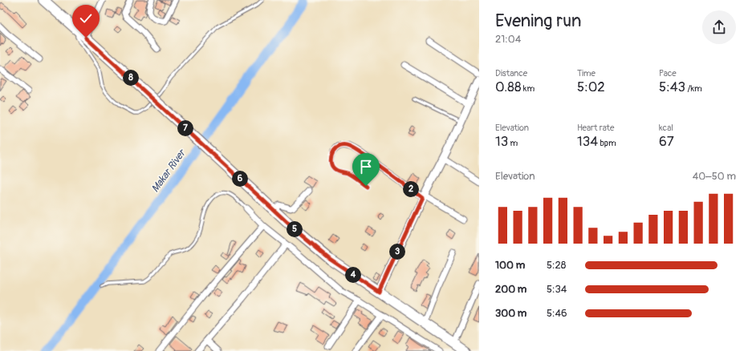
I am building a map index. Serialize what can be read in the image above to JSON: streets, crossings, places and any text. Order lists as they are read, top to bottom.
{
  "water": ["Makar River"],
  "page": {
    "heading": ["Evening run", "21:04"],
    "stats": [
      ["Distance", "0.88 km"],
      ["Time", "5:02"],
      ["Pace", "5:43 /km"],
      ["Elevation", "13 m"],
      ["Heart rate", "134 bpm"],
      ["kcal", "67"]
    ],
    "pins": [
      "8",
      "7",
      "6",
      "2",
      "5",
      "3",
      "4"
    ],
    "chart": ["Elevation", "40–50 m"],
    "list": [
      {
        "name": "100 m",
        "note": "5:28"
      },
      {
        "name": "200 m",
        "note": "5:34"
      },
      {
        "name": "300 m",
        "note": "5:46"
      }
    ]
  }
}
